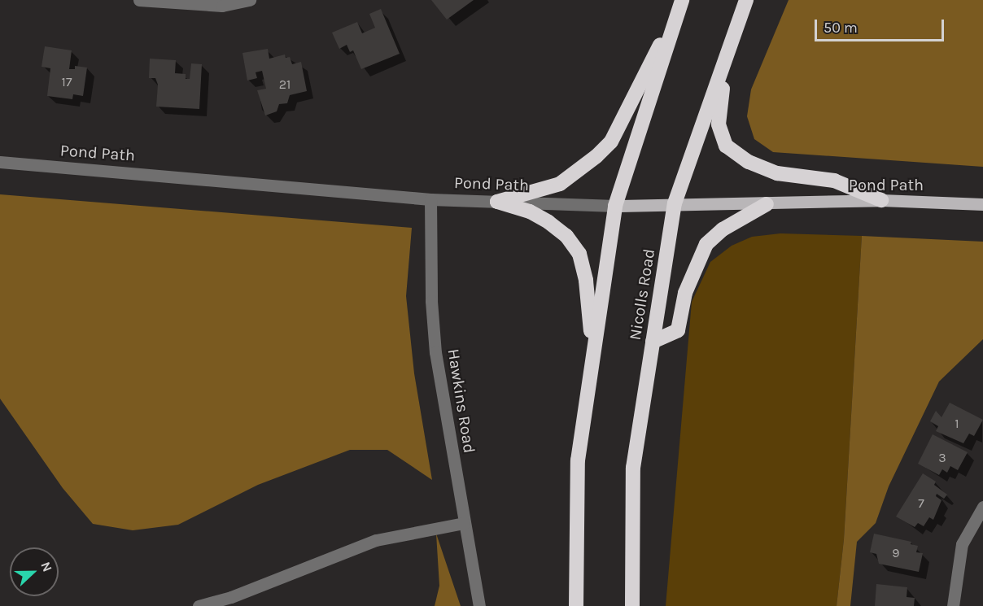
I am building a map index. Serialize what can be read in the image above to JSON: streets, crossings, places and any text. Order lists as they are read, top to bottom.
{
  "streets": {
    "highway": ["Nicolls Road"],
    "main road": ["Pond Path"],
    "street": ["Hawkins Road"]
  },
  "crossings": [
    ["Pond Path", "Nicolls Road"],
    ["Pond Path", "Hawkins Road"]
  ],
  "house_numbers": [
    "17",
    "21",
    "1",
    "3",
    "7",
    "9"
  ],
  "scale_bar": "50 m",
  "north": "right"
}
